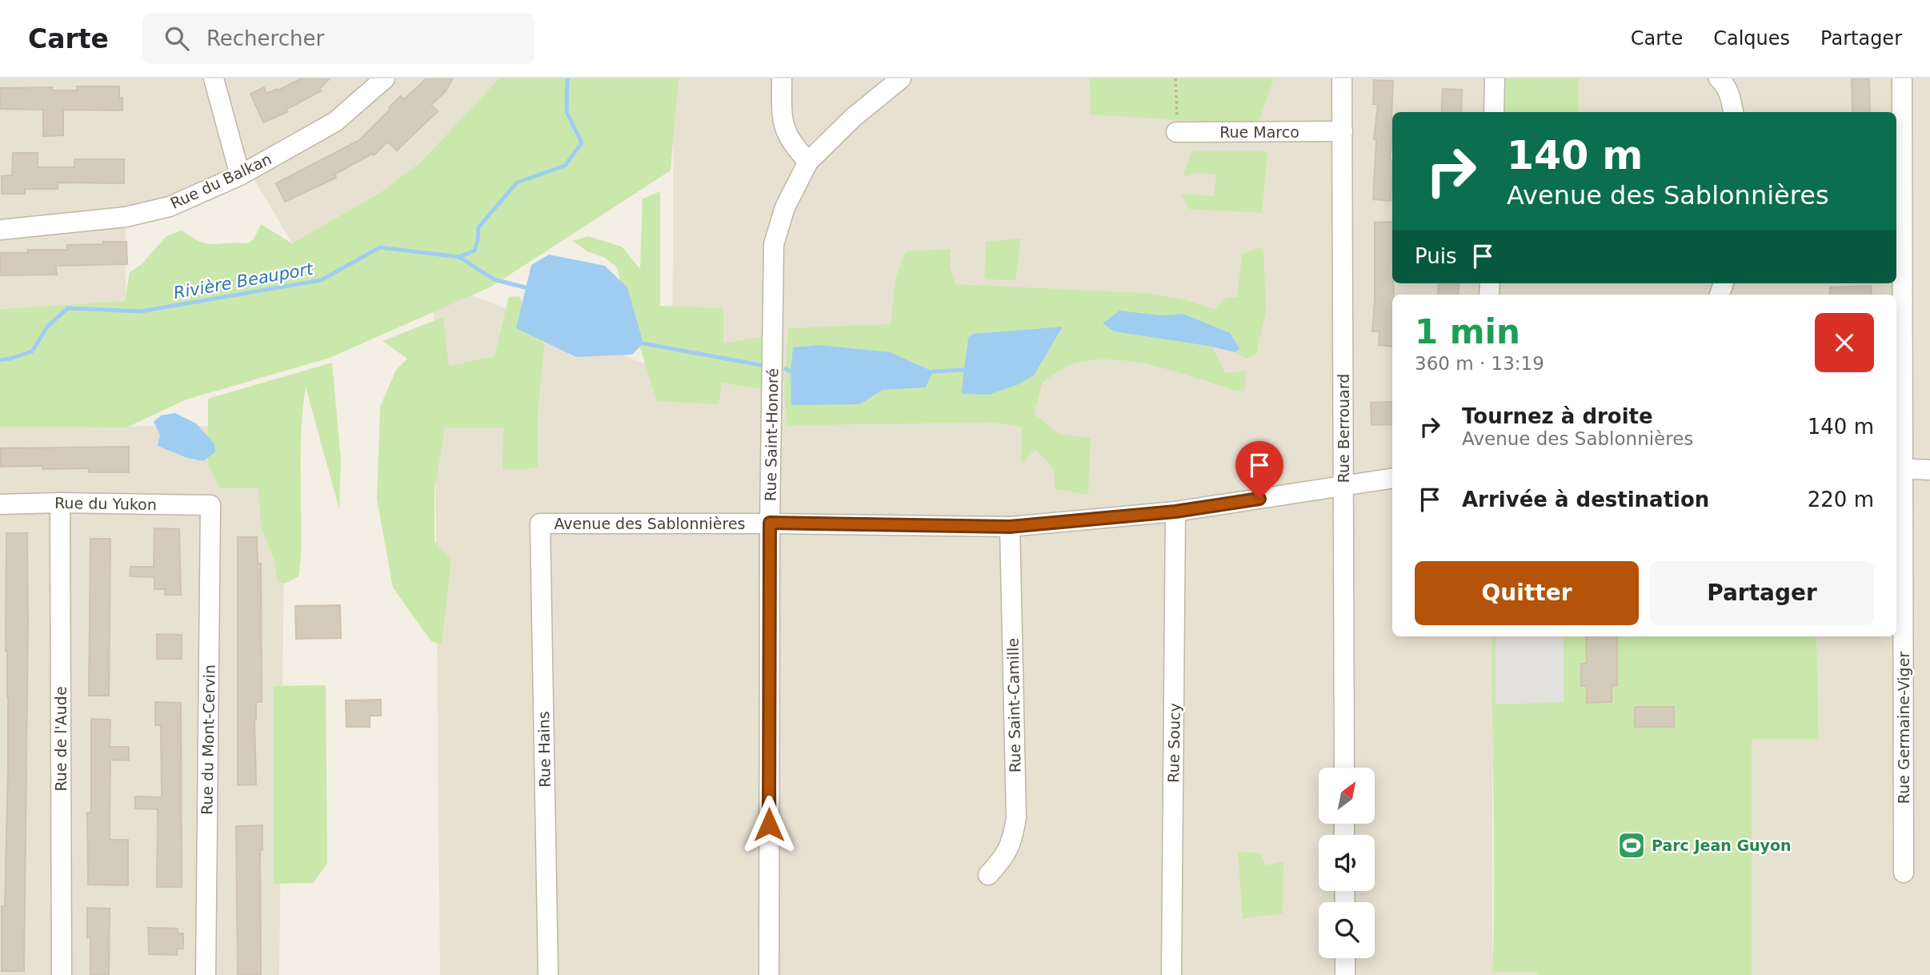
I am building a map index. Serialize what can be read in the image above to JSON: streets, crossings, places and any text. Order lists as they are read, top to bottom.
{
  "streets": {
    "street": [
      "Rue Marco",
      "Rue du Balkan",
      "Rue Berrouard",
      "Rue Saint-Honoré",
      "Rue du Yukon",
      "Avenue des Sablonnières",
      "Rue Saint-Camille",
      "Rue Germaine-Viger",
      "Rue de l'Aude",
      "Rue du Mont-Cervin",
      "Rue Soucy",
      "Rue Hains"
    ]
  },
  "crossings": [
    ["Rue Marco", "Rue Berrouard"],
    ["Rue Berrouard", "Avenue des Sablonnières"],
    ["Rue Saint-Honoré", "Avenue des Sablonnières"],
    ["Rue du Yukon", "Rue de l'Aude"],
    ["Rue du Yukon", "Rue du Mont-Cervin"],
    ["Avenue des Sablonnières", "Rue Saint-Camille"],
    ["Avenue des Sablonnières", "Rue Soucy"],
    ["Avenue des Sablonnières", "Rue Hains"]
  ],
  "water": ["Rivière Beauport"],
  "places": {
    "sports": ["Parc Jean Guyon"]
  },
  "north": "top right",
  "page": {
    "header": "Carte",
    "search": "Rechercher",
    "nav": ["Carte", "Calques", "Partager"],
    "turn": ["140 m", "Avenue des Sablonnières"],
    "then": "Puis",
    "heading": ["1 min", "360 m · 13:19"],
    "list": [
      {
        "name": "Tournez à droite",
        "note": "Avenue des Sablonnières",
        "value": "140 m"
      },
      {
        "name": "Arrivée à destination",
        "value": "220 m"
      }
    ],
    "buttons": ["Quitter", "Partager"]
  }
}
